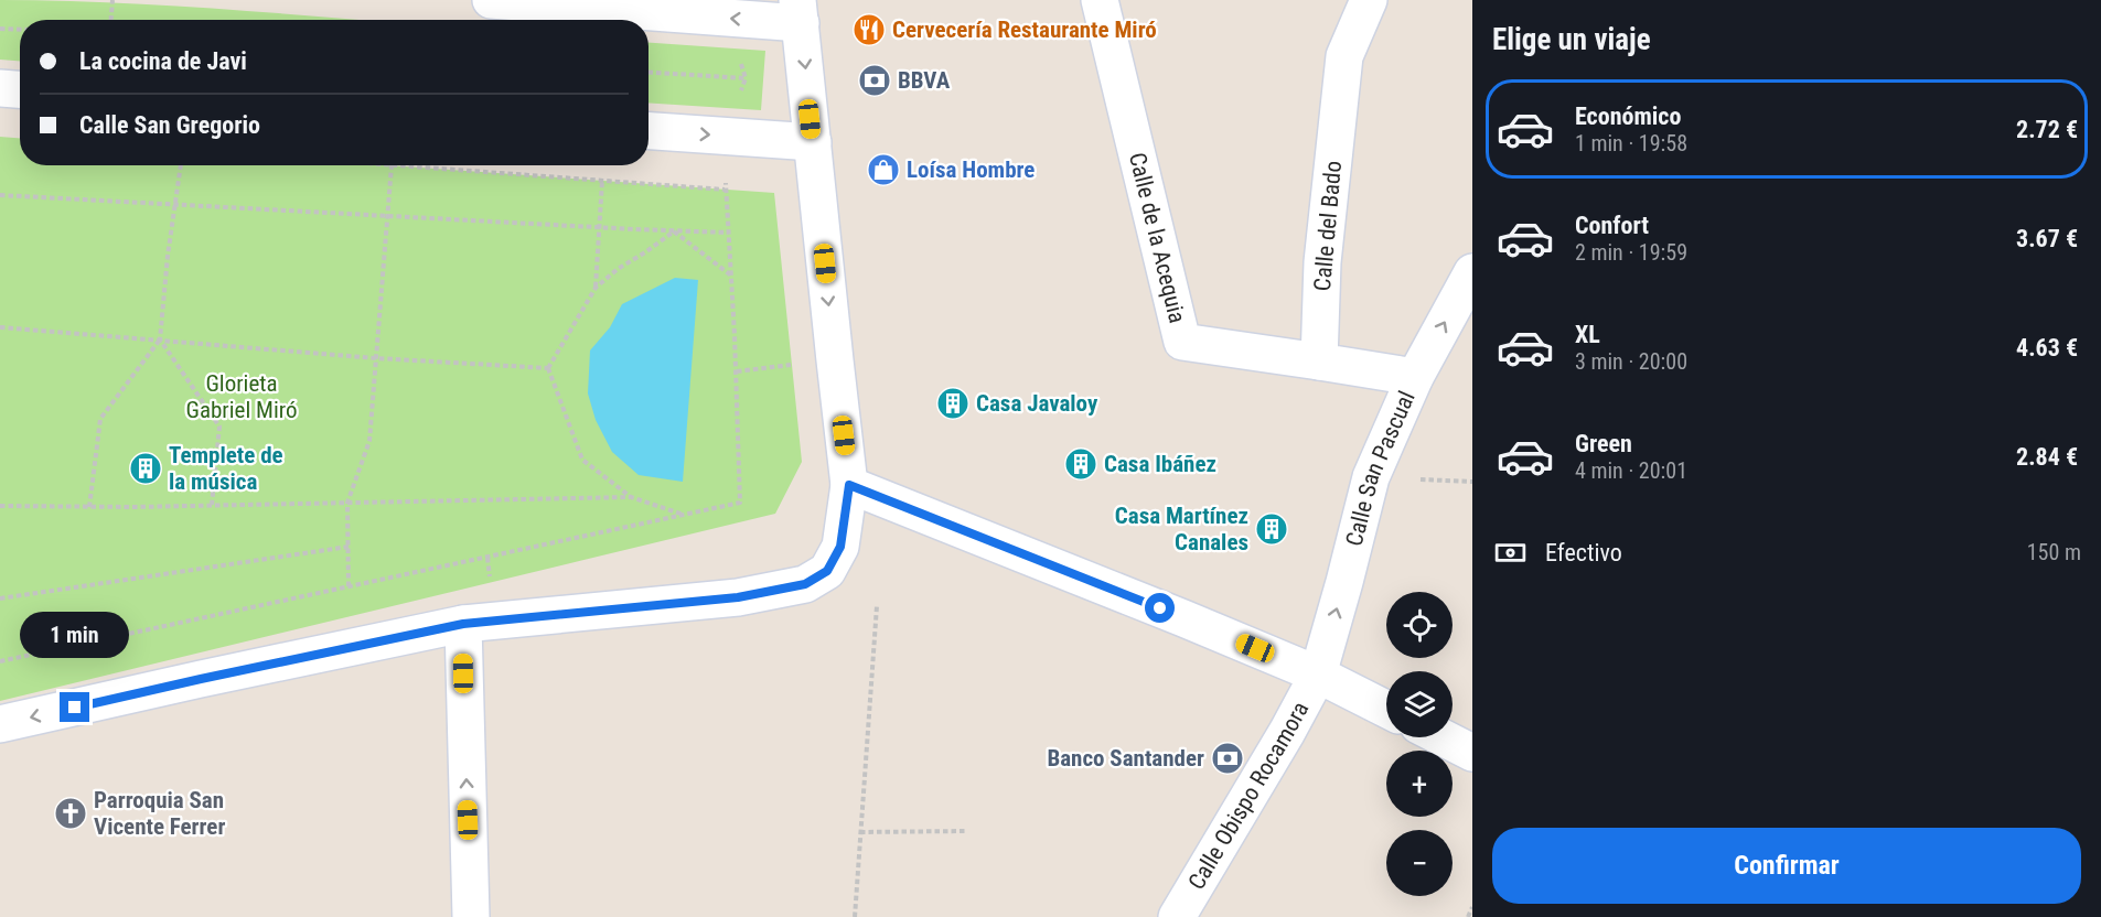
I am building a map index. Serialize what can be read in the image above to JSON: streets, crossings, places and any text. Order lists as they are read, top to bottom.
{
  "streets": {
    "street": [
      "Calle del Bado",
      "Calle de la Acequia",
      "Calle San Pascual",
      "Calle Obispo Rocamora"
    ]
  },
  "crossings": [
    ["Calle del Bado", "Calle de la Acequia"],
    ["Calle San Pascual", "Calle Obispo Rocamora"]
  ],
  "one_way": ["Calle San Pascual"],
  "parks": ["Glorieta Gabriel Miró"],
  "places": {
    "restaurant": ["Cervecería Restaurante Miró"],
    "bank": ["BBVA", "Banco Santander"],
    "shop": ["Loísa Hombre"],
    "building": [
      "Casa Javaloy",
      "Casa Ibáñez",
      "Templete de la música",
      "Casa Martínez Canales"
    ],
    "church": ["Parroquia San Vicente Ferrer"]
  },
  "page": {
    "heading": "Elige un viaje",
    "banner": ["La cocina de Javi", "Calle San Gregorio"],
    "list": [
      {
        "name": "Económico",
        "note": "1 min · 19:58",
        "value": "2.72 €"
      },
      {
        "name": "Confort",
        "note": "2 min · 19:59",
        "value": "3.67 €"
      },
      {
        "name": "XL",
        "note": "3 min · 20:00",
        "value": "4.63 €"
      },
      {
        "name": "Green",
        "note": "4 min · 20:01",
        "value": "2.84 €"
      }
    ],
    "pay": ["Efectivo", "150 m"],
    "map_buttons": ["+", "−"],
    "bubble": "1 min",
    "buttons": "Confirmar"
  }
}
